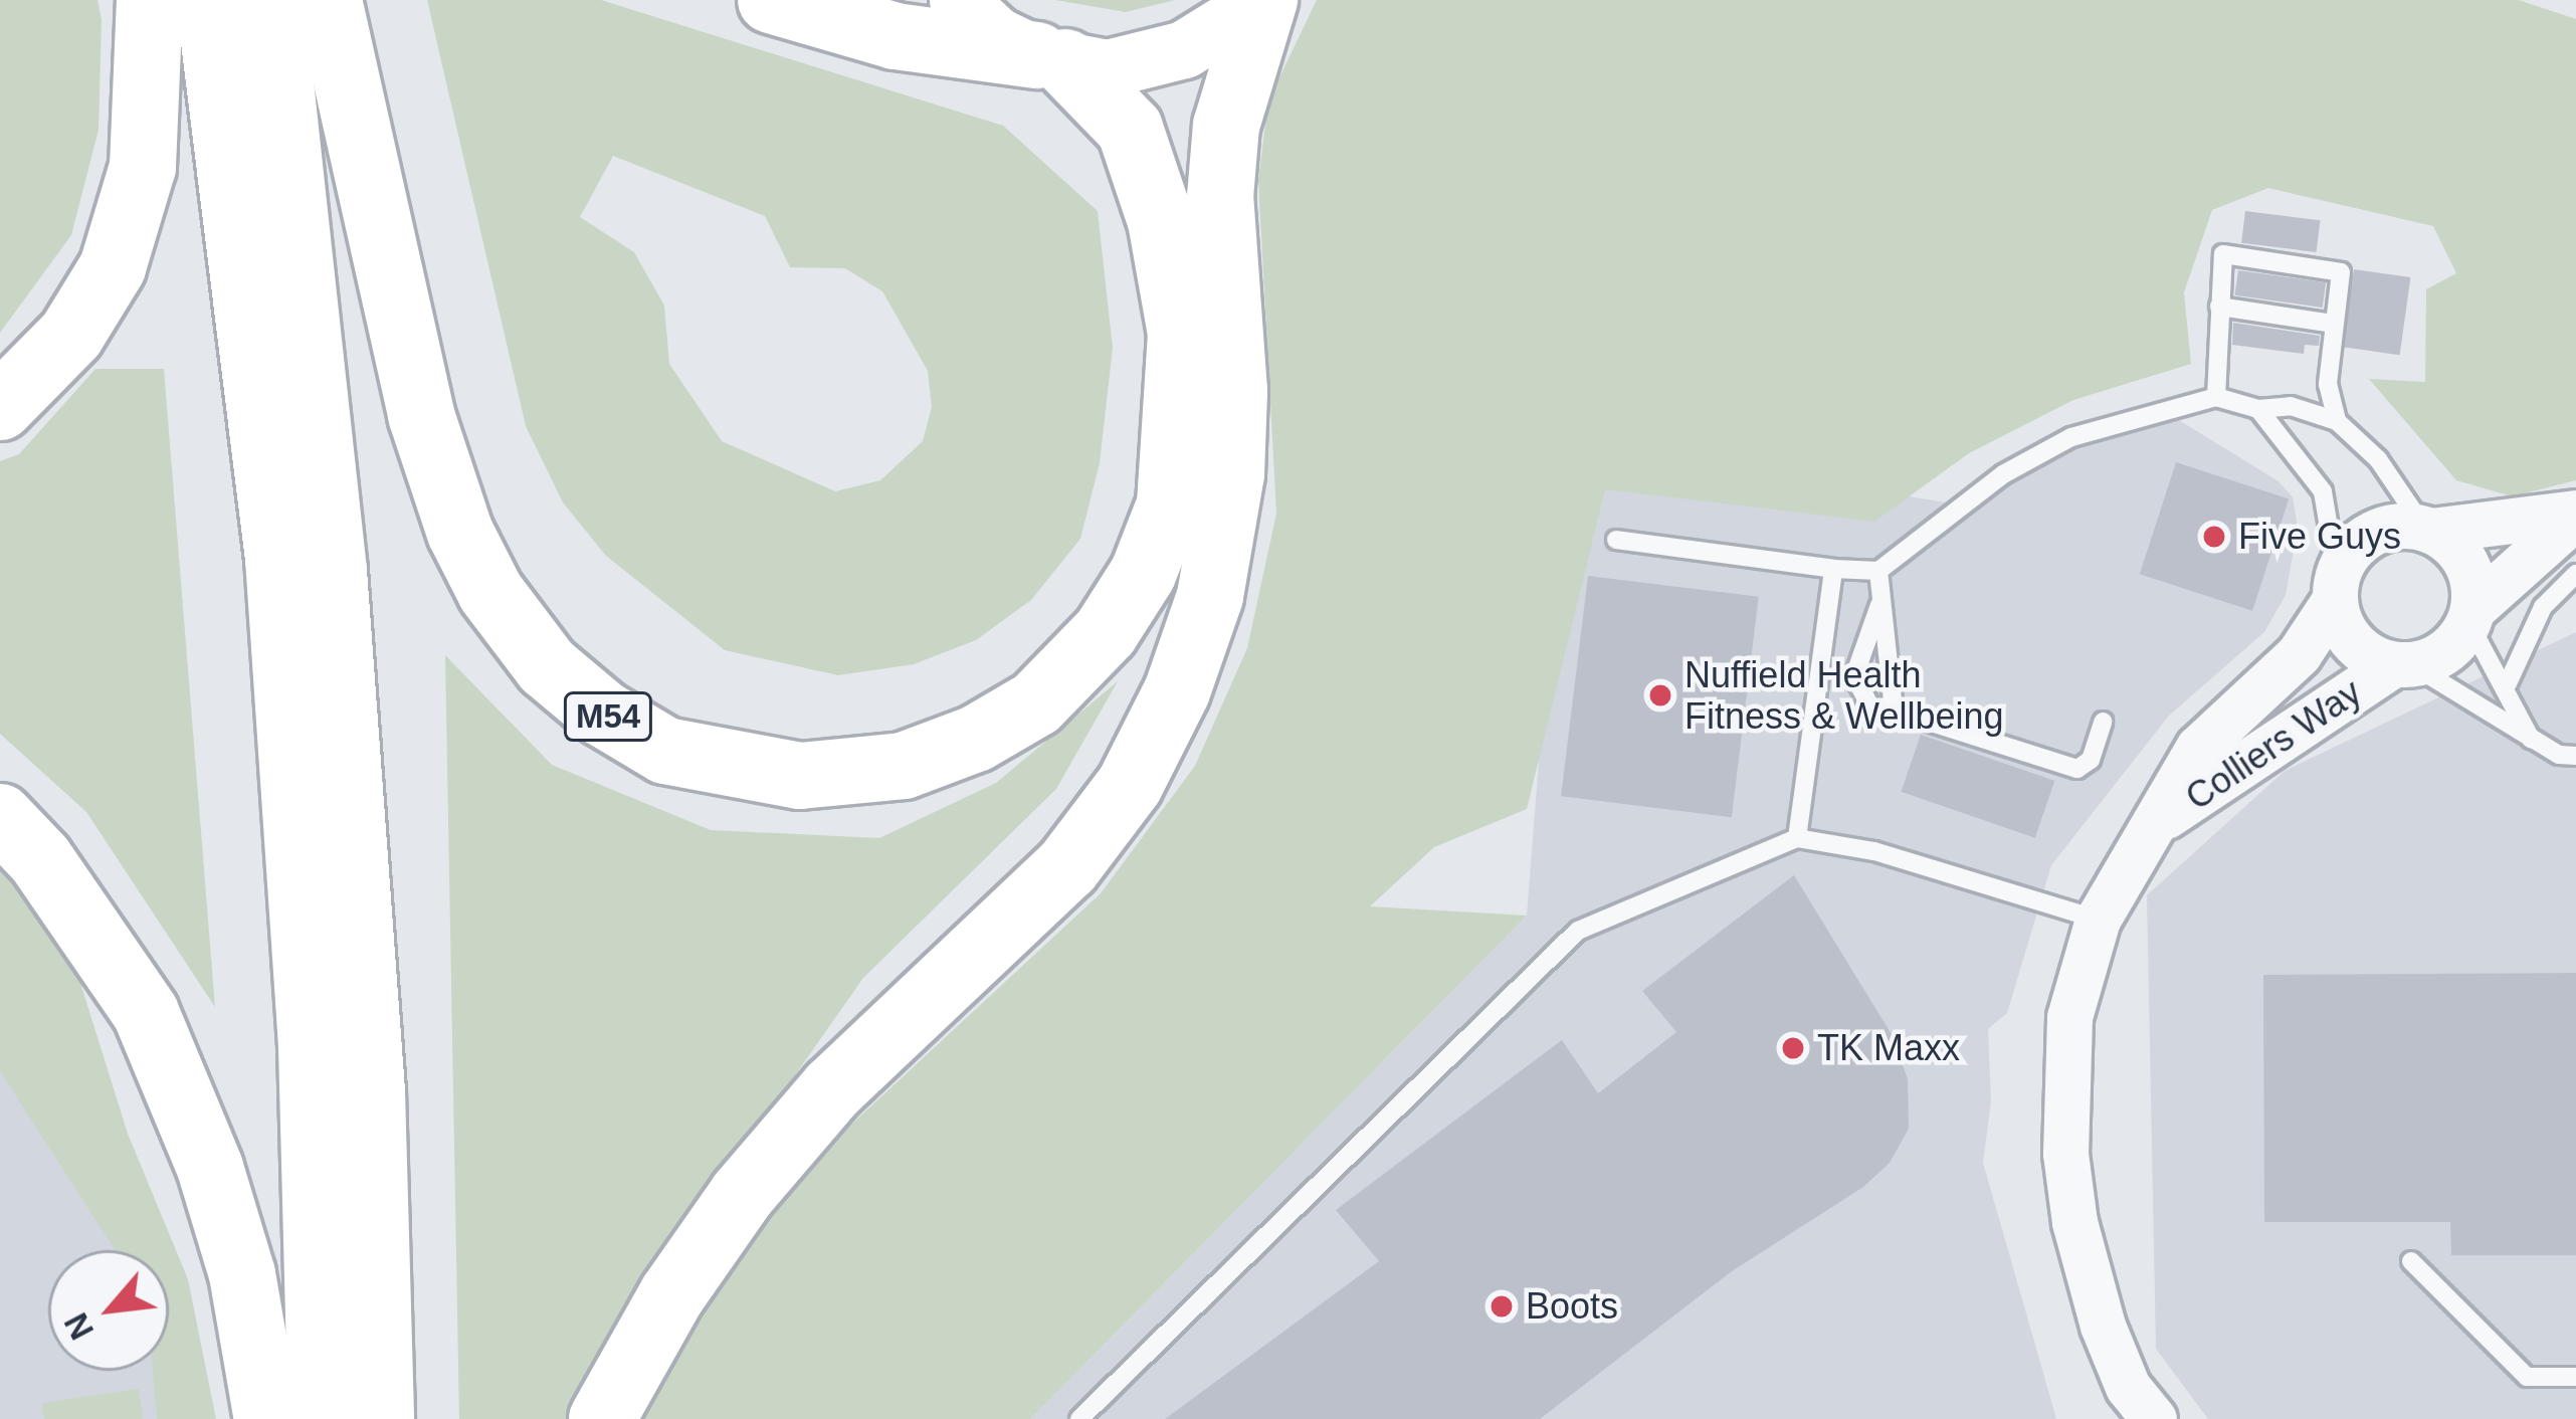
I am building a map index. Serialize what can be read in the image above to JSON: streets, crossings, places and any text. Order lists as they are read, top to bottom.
{
  "streets": {
    "highway": ["M54"],
    "street": ["Colliers Way"]
  },
  "places": [
    "Five Guys",
    "Nuffield Health Fitness & Wellbeing",
    "TK Maxx",
    "Boots"
  ],
  "north": "bottom left"
}
